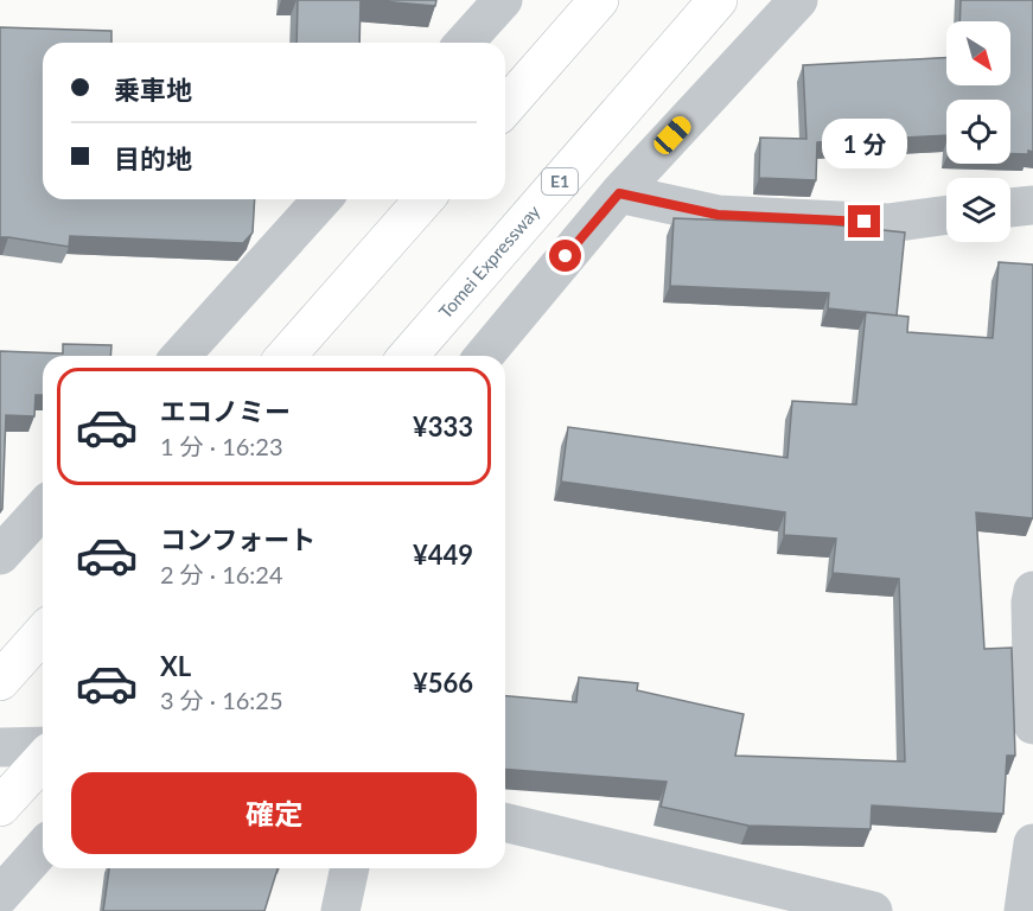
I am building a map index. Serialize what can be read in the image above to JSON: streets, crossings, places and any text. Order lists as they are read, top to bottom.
{
  "streets": {
    "highway": ["E1", "Tomei Expressway"]
  },
  "north": "bottom right",
  "page": {
    "banner": ["乗車地", "目的地"],
    "bubble": "1 分",
    "list": [
      {
        "name": "エコノミー",
        "note": "1 分 · 16:23",
        "value": "¥333"
      },
      {
        "name": "コンフォート",
        "note": "2 分 · 16:24",
        "value": "¥449"
      },
      {
        "name": "XL",
        "note": "3 分 · 16:25",
        "value": "¥566"
      }
    ],
    "buttons": "確定"
  }
}
